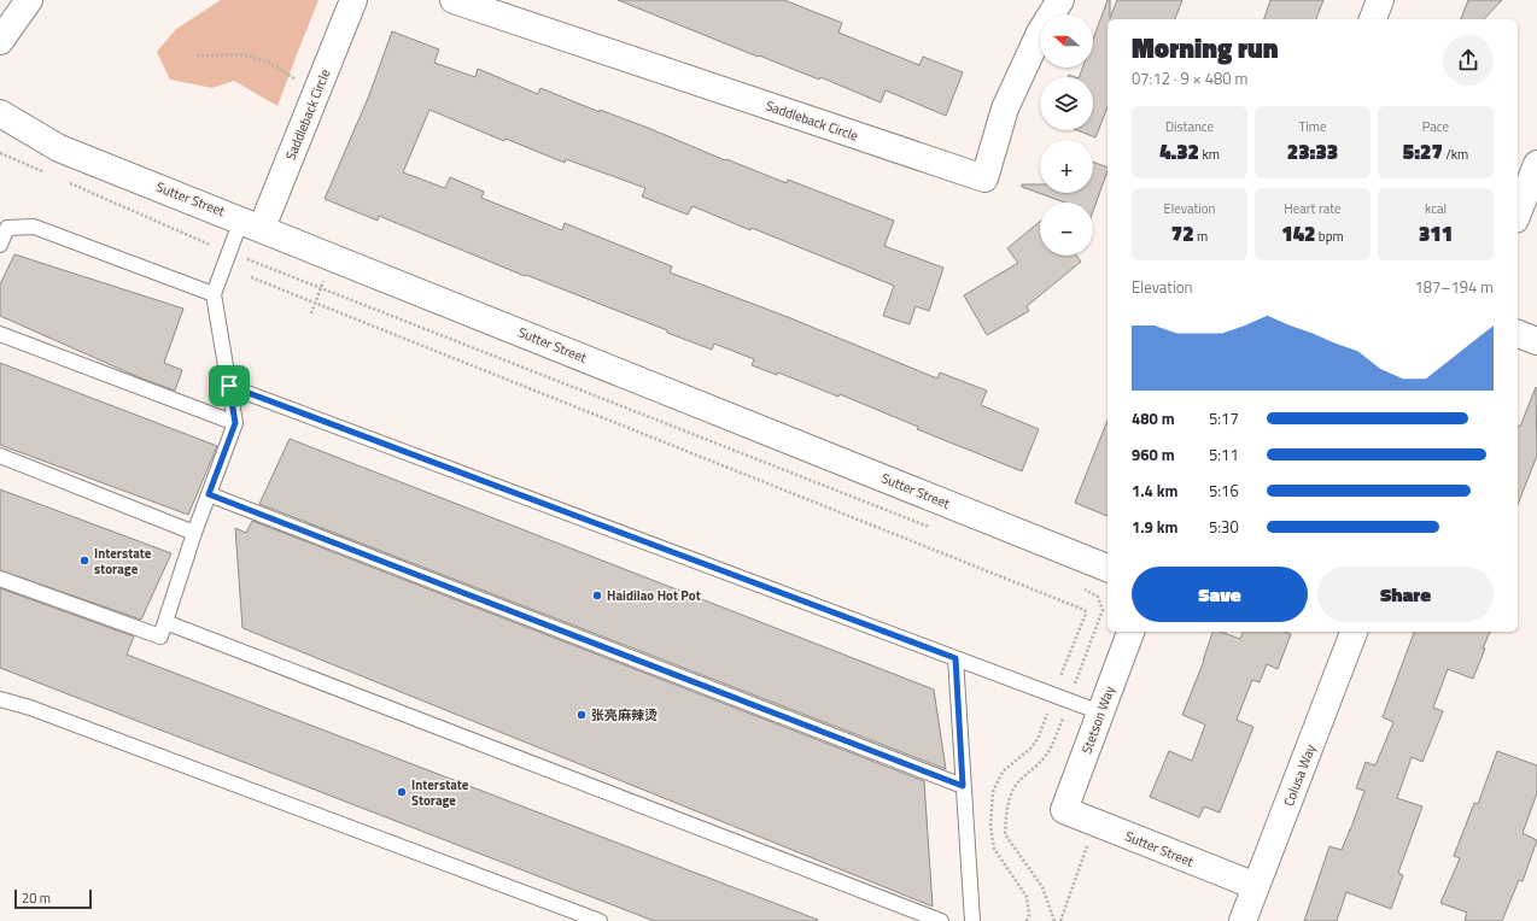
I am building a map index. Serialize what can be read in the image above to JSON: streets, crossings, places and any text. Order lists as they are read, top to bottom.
{
  "streets": {
    "street": [
      "Saddleback Circle",
      "Sutter Street",
      "Stetson Way",
      "Colusa Way"
    ]
  },
  "crossings": [
    ["Saddleback Circle", "Sutter Street"],
    ["Sutter Street", "Stetson Way"],
    ["Sutter Street", "Colusa Way"]
  ],
  "places": [
    "Interstate storage",
    "Haidilao Hot Pot",
    "张亮麻辣烫",
    "Interstate Storage"
  ],
  "scale_bar": "20 m",
  "north": "left",
  "page": {
    "map_buttons": ["+", "−"],
    "heading": ["Morning run", "07:12 · 9 × 480 m"],
    "stats": [
      ["Distance", "4.32 km"],
      ["Time", "23:33"],
      ["Pace", "5:27 /km"],
      ["Elevation", "72 m"],
      ["Heart rate", "142 bpm"],
      ["kcal", "311"]
    ],
    "chart": ["Elevation", "187–194 m"],
    "list": [
      {
        "name": "480 m",
        "note": "5:17"
      },
      {
        "name": "960 m",
        "note": "5:11"
      },
      {
        "name": "1.4 km",
        "note": "5:16"
      },
      {
        "name": "1.9 km",
        "note": "5:30"
      }
    ],
    "buttons": ["Save", "Share"],
    "scale": "20 m"
  }
}
